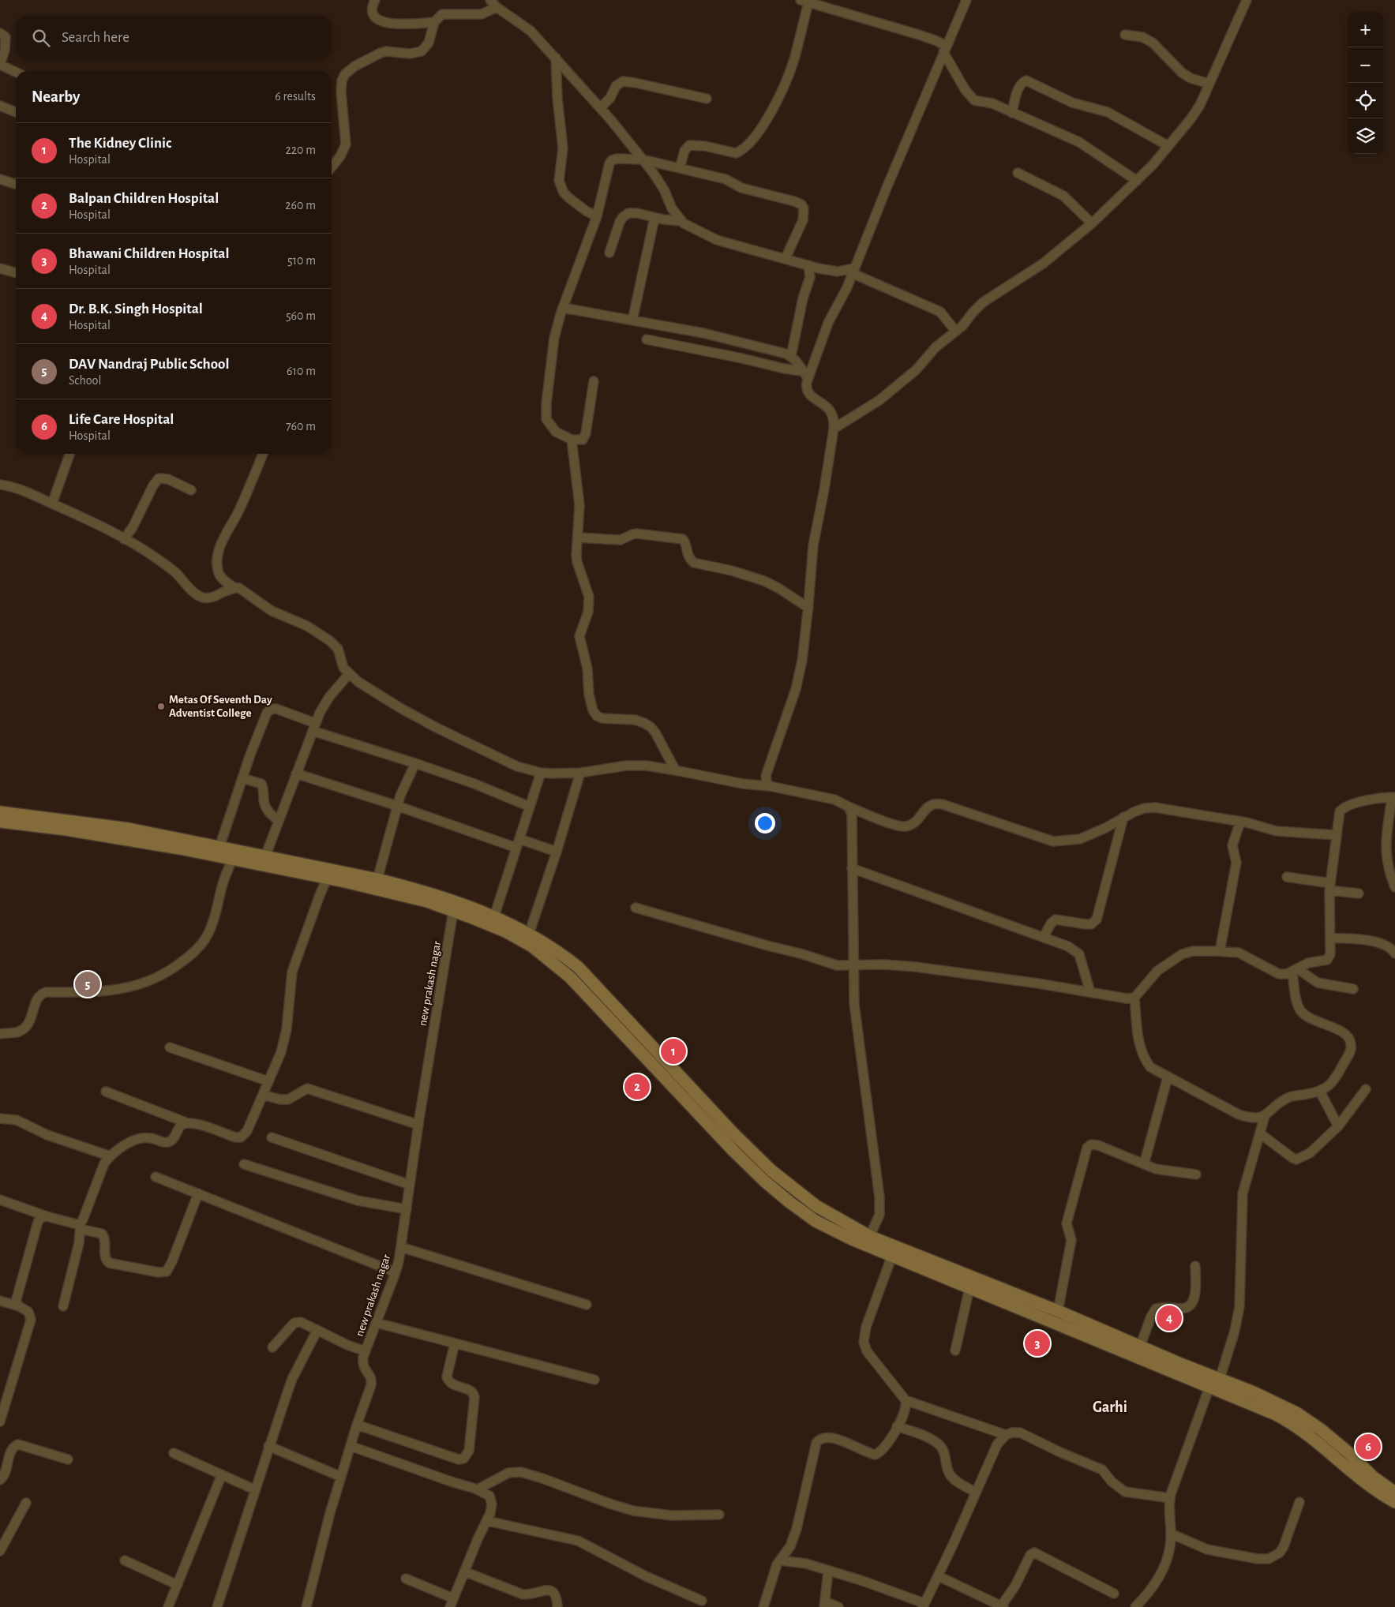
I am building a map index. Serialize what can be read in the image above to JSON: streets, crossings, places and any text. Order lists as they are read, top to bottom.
{
  "streets": {
    "street": ["new prakash nagar"]
  },
  "districts": ["Garhi"],
  "places": ["Metas Of Seventh Day Adventist College"],
  "page": {
    "map_buttons": ["+", "−"],
    "search": "Search here",
    "heading": ["Nearby", "6 results"],
    "list": [
      {
        "mark": "1",
        "name": "The Kidney Clinic",
        "note": "Hospital",
        "value": "220 m"
      },
      {
        "mark": "2",
        "name": "Balpan Children Hospital",
        "note": "Hospital",
        "value": "260 m"
      },
      {
        "mark": "3",
        "name": "Bhawani Children Hospital",
        "note": "Hospital",
        "value": "510 m"
      },
      {
        "mark": "4",
        "name": "Dr. B.K. Singh Hospital",
        "note": "Hospital",
        "value": "560 m"
      },
      {
        "mark": "5",
        "name": "DAV Nandraj Public School",
        "note": "School",
        "value": "610 m"
      },
      {
        "mark": "6",
        "name": "Life Care Hospital",
        "note": "Hospital",
        "value": "760 m"
      }
    ],
    "pins": [
      "5",
      "1",
      "2",
      "4",
      "3",
      "6"
    ]
  }
}
